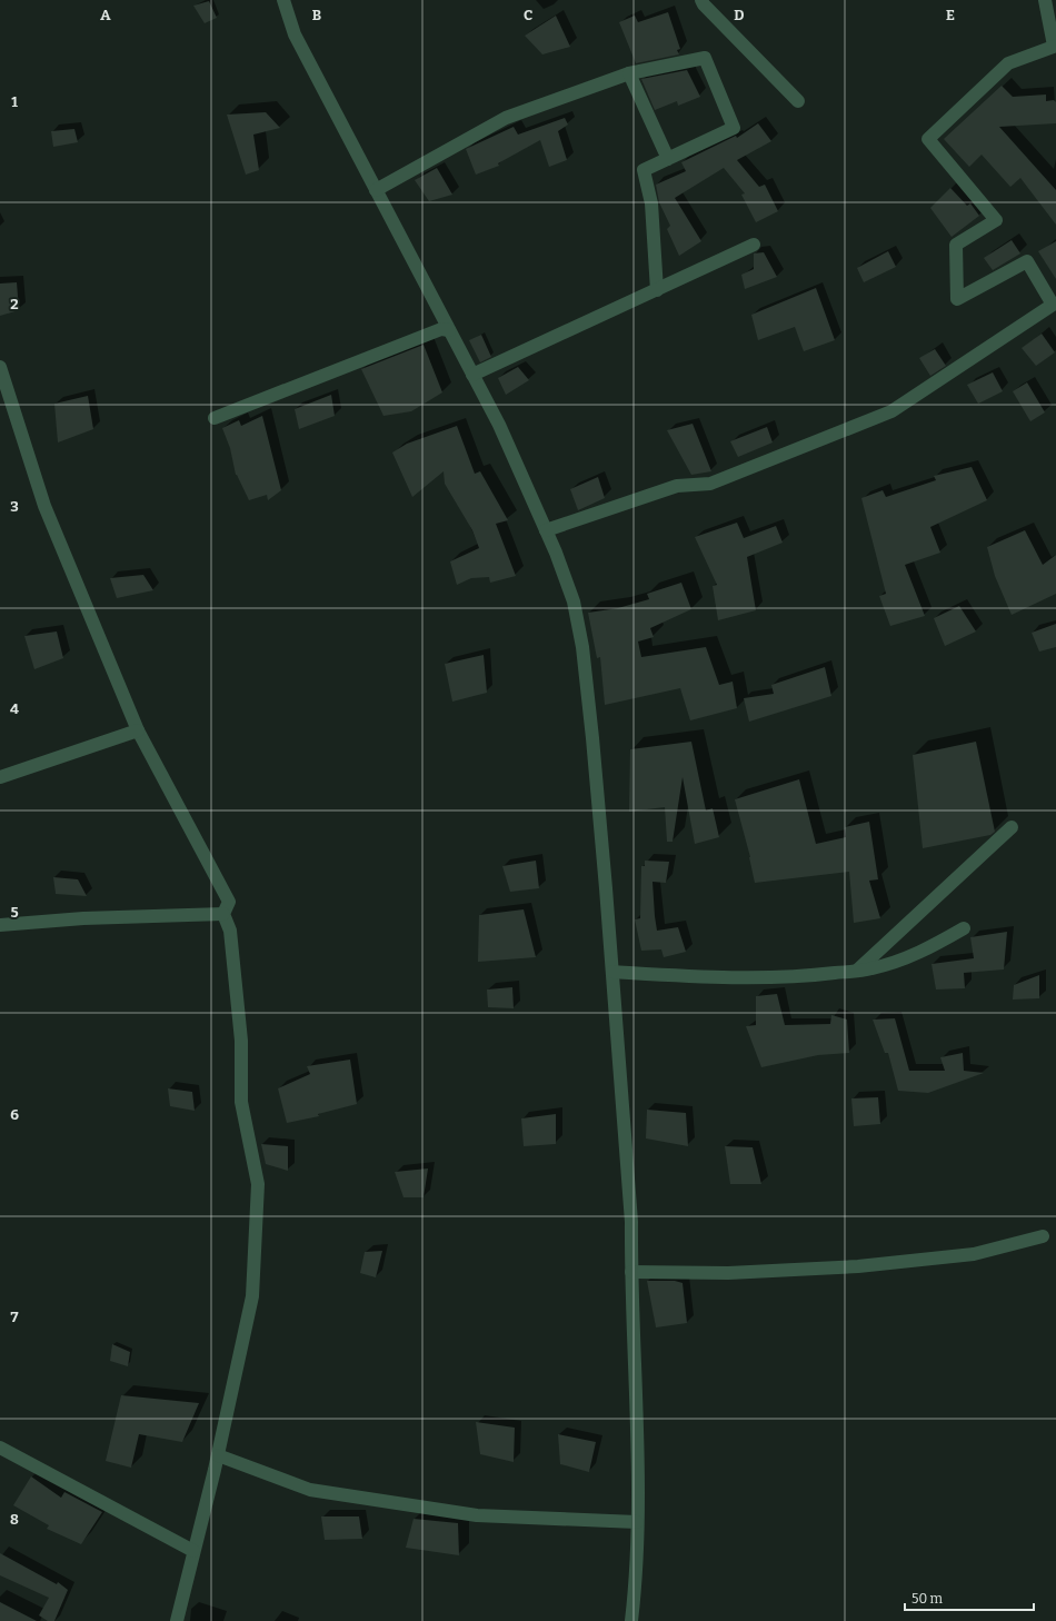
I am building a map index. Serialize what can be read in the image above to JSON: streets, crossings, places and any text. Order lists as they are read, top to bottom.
{
  "scale_bar": "50 m",
  "grid": {
    "columns": [
      "A",
      "B",
      "C",
      "D",
      "E"
    ],
    "rows": [
      "1",
      "2",
      "3",
      "4",
      "5",
      "6",
      "7",
      "8"
    ]
  }
}
